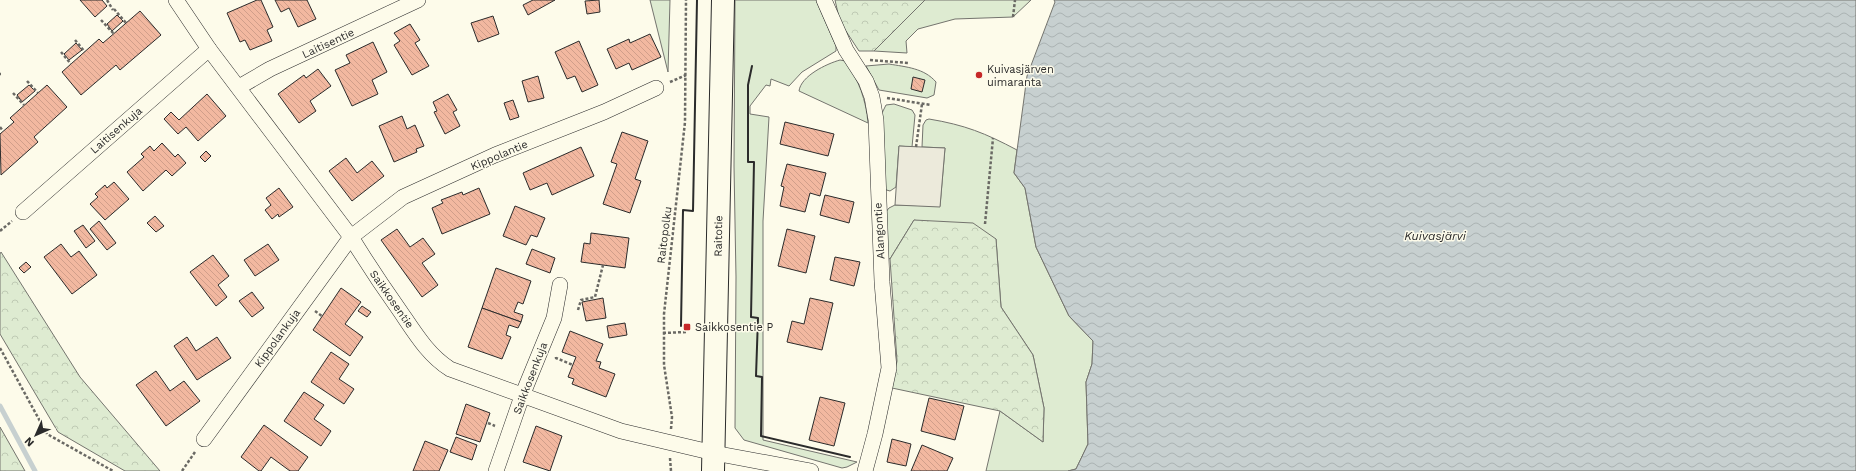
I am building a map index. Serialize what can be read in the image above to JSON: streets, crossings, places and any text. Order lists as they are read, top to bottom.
{
  "streets": {
    "main road": ["Raitotie"],
    "street": [
      "Laitisentie",
      "Laitisenkuja",
      "Kippolantie",
      "Alangontie",
      "Saikkosentie",
      "Kippolankuja",
      "Saikkosenkuja"
    ],
    "path": ["Raitopolku"]
  },
  "crossings": [
    ["Laitisentie", "Saikkosentie"],
    ["Laitisenkuja", "Saikkosentie"],
    ["Kippolantie", "Saikkosentie"],
    ["Kippolantie", "Kippolankuja"],
    ["Raitopolku", "Saikkosentie"],
    ["Raitotie", "Saikkosentie"],
    ["Saikkosentie", "Kippolankuja"],
    ["Saikkosentie", "Saikkosenkuja"]
  ],
  "water": ["Kuivasjärvi"],
  "places": {
    "other": ["Kuivasjärven uimaranta"],
    "transit": ["Saikkosentie P"]
  },
  "north": "bottom left"
}
